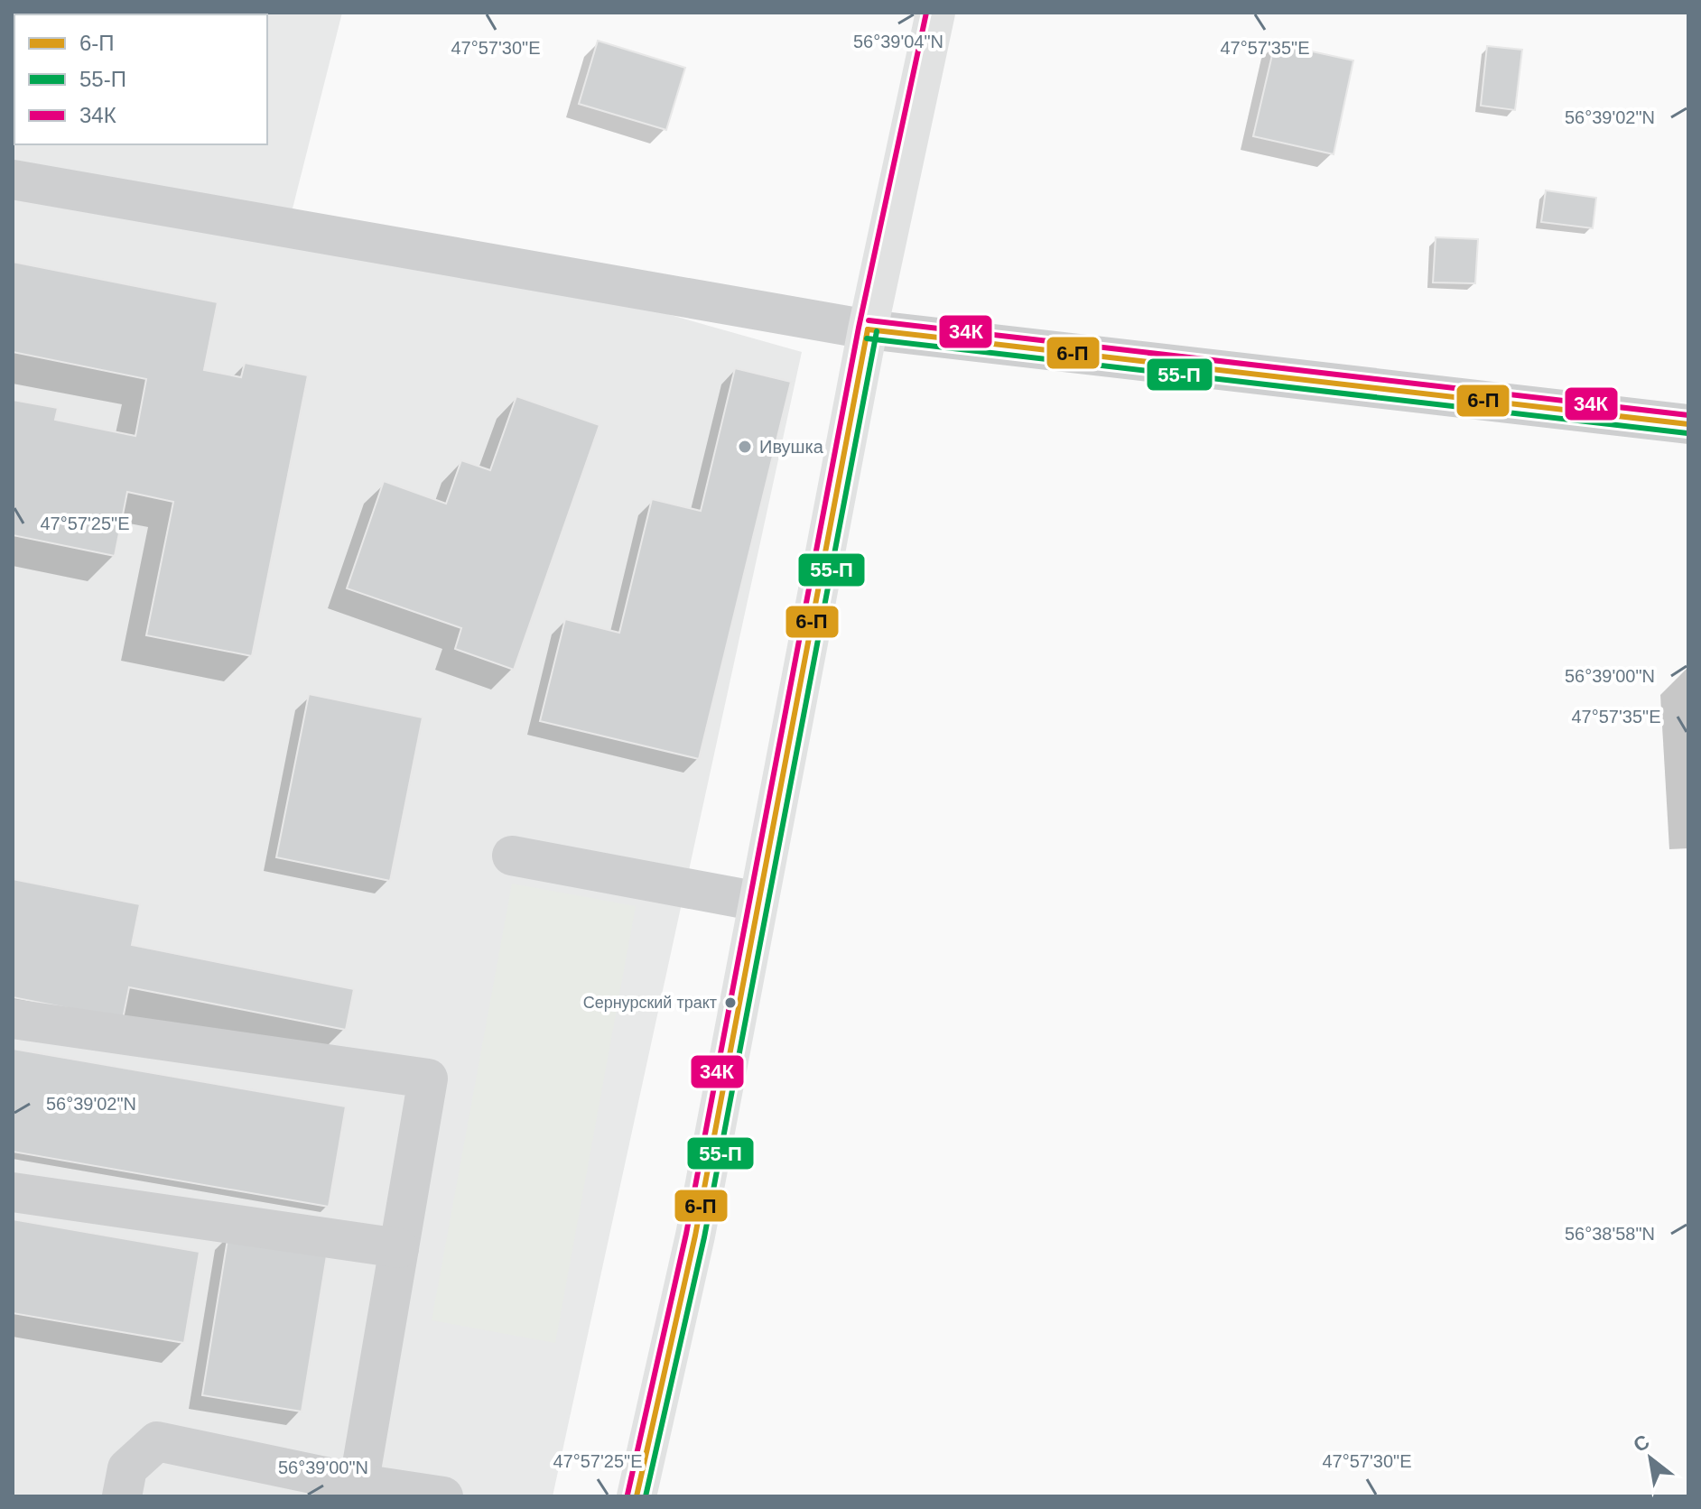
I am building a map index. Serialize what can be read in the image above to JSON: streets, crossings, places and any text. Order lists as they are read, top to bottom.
{
  "places": ["Ивушка", "Сернурский тракт"],
  "lines": ["transit line 34К", "transit line 6-П", "transit line 55-П"],
  "legend": ["6-П", "55-П", "34К"],
  "north": "top left",
  "coordinates": [
    "56°39'04\"N",
    "47°57'30\"E",
    "47°57'35\"E",
    "56°39'02\"N",
    "47°57'25\"E",
    "56°39'00\"N",
    "56°38'58\"N"
  ]
}
